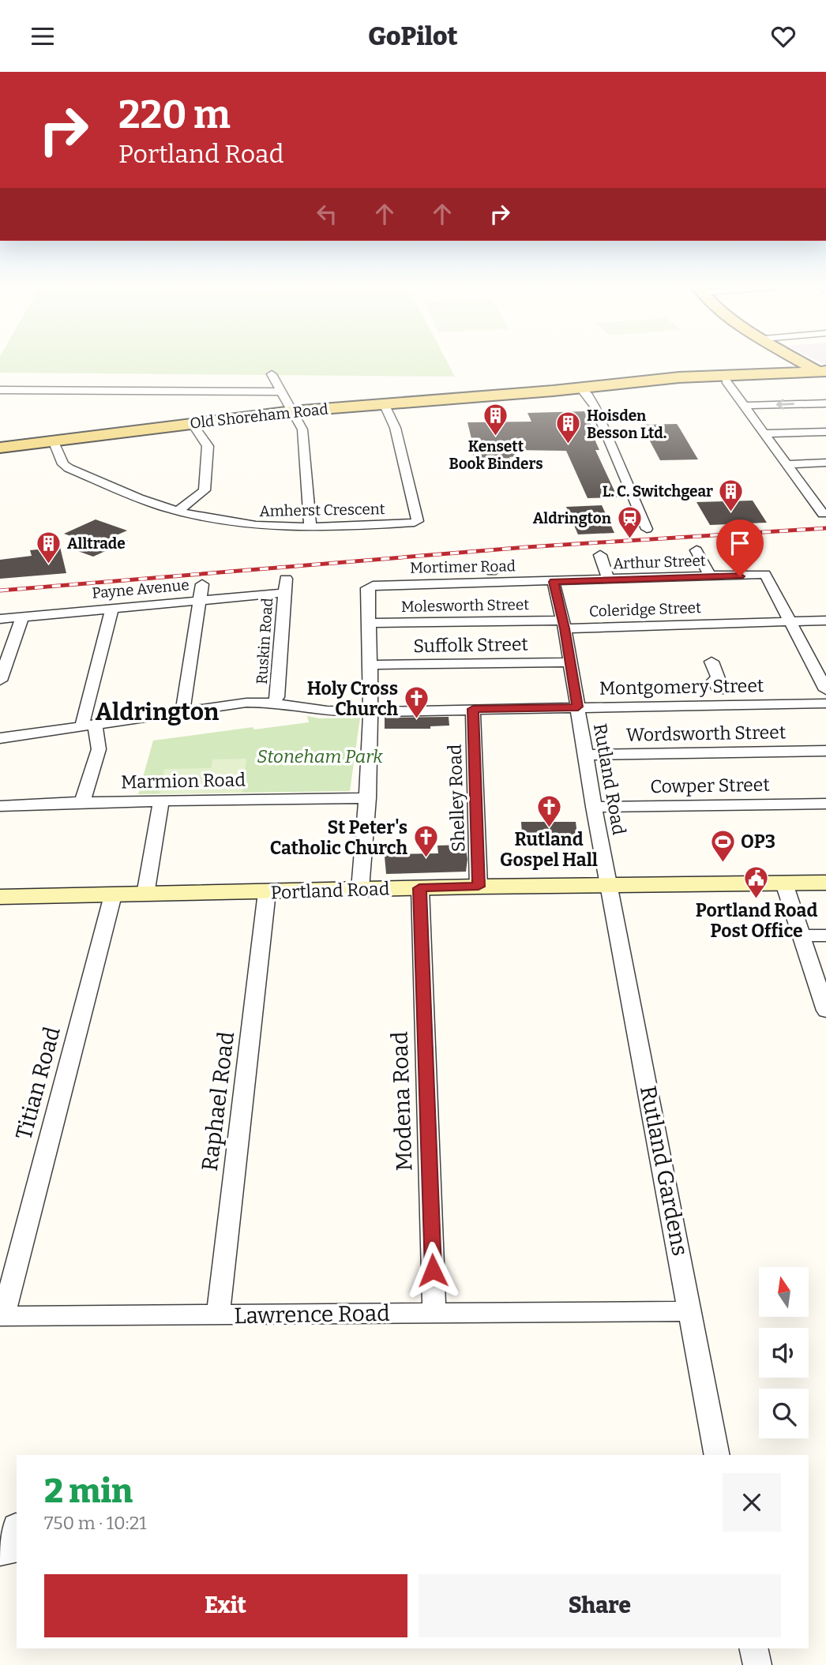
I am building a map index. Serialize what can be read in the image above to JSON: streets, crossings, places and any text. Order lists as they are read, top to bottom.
{
  "streets": {
    "main road": ["Old Shoreham Road"],
    "street": [
      "Amherst Crescent",
      "Arthur Street",
      "Mortimer Road",
      "Payne Avenue",
      "Molesworth Street",
      "Coleridge Street",
      "Ruskin Road",
      "Suffolk Street",
      "Montgomery Street",
      "Wordsworth Street",
      "Rutland Road",
      "Marmion Road",
      "Cowper Street",
      "Shelley Road",
      "Portland Road",
      "Titian Road",
      "Raphael Road",
      "Modena Road",
      "Rutland Gardens",
      "Lawrence Road"
    ]
  },
  "crossings": [
    ["Old Shoreham Road", "Amherst Crescent"],
    ["Arthur Street", "Mortimer Road"],
    ["Arthur Street", "Coleridge Street"],
    ["Arthur Street", "Rutland Road"],
    ["Mortimer Road", "Molesworth Street"],
    ["Mortimer Road", "Rutland Road"],
    ["Payne Avenue", "Ruskin Road"],
    ["Molesworth Street", "Coleridge Street"],
    ["Molesworth Street", "Rutland Road"],
    ["Coleridge Street", "Rutland Road"],
    ["Ruskin Road", "Montgomery Street"],
    ["Suffolk Street", "Rutland Road"],
    ["Montgomery Street", "Rutland Road"],
    ["Montgomery Street", "Shelley Road"],
    ["Wordsworth Street", "Rutland Road"],
    ["Rutland Road", "Cowper Street"],
    ["Rutland Road", "Portland Road"],
    ["Rutland Road", "Rutland Gardens"],
    ["Shelley Road", "Portland Road"],
    ["Portland Road", "Titian Road"],
    ["Portland Road", "Raphael Road"],
    ["Portland Road", "Modena Road"],
    ["Portland Road", "Rutland Gardens"],
    ["Titian Road", "Lawrence Road"],
    ["Raphael Road", "Lawrence Road"],
    ["Modena Road", "Lawrence Road"],
    ["Rutland Gardens", "Lawrence Road"]
  ],
  "districts": ["Aldrington"],
  "parks": ["Stoneham Park"],
  "places": {
    "building": [
      "Kensett Book Binders",
      "Hoisden Besson Ltd.",
      "L. C. Switchgear",
      "Alltrade"
    ],
    "station": ["Aldrington"],
    "church": ["Holy Cross Church", "Rutland Gospel Hall", "St Peter's Catholic Church"],
    "sports": ["OP3"],
    "public building": ["Portland Road Post Office"]
  },
  "north": "top",
  "page": {
    "header": "GoPilot",
    "turn": ["220 m", "Portland Road"],
    "heading": ["2 min", "750 m · 10:21"],
    "buttons": ["Exit", "Share"]
  }
}
